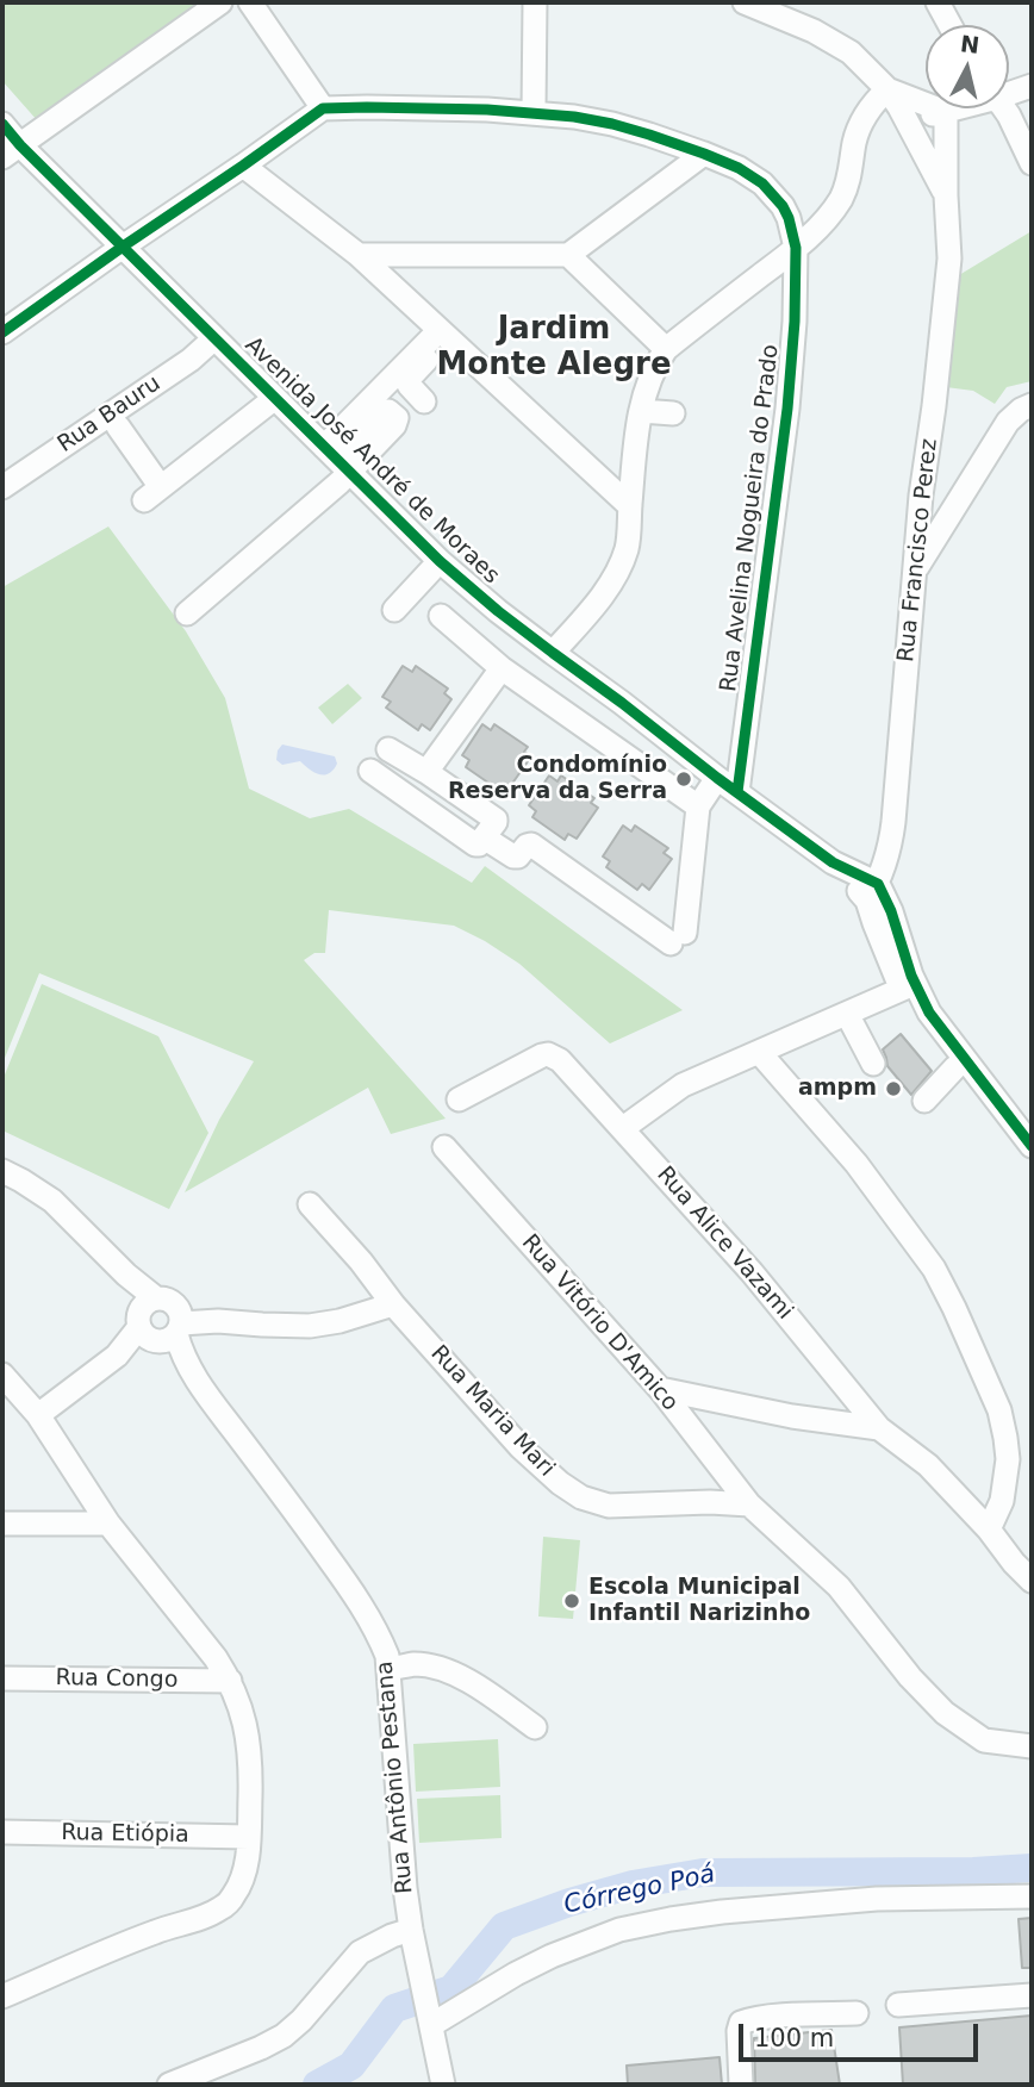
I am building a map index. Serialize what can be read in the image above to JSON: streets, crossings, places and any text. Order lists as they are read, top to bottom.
{
  "streets": {
    "street": [
      "Rua Bauru",
      "Avenida José André de Moraes",
      "Rua Avelina Nogueira do Prado",
      "Rua Francisco Perez",
      "Rua Alice Vazami",
      "Rua Vitório D'Amico",
      "Rua Maria Mari",
      "Rua Congo",
      "Rua Antônio Pestana",
      "Rua Etiópia"
    ]
  },
  "crossings": [
    ["Rua Bauru", "Avenida José André de Moraes"],
    ["Avenida José André de Moraes", "Rua Avelina Nogueira do Prado"],
    ["Avenida José André de Moraes", "Rua Francisco Perez"],
    ["Rua Vitório D'Amico", "Rua Maria Mari"]
  ],
  "districts": ["Jardim Monte Alegre"],
  "water": ["Córrego Poá"],
  "places": ["Condomínio Reserva da Serra", "ampm", "Escola Municipal Infantil Narizinho"],
  "scale_bar": "100 m",
  "north": "top"
}
